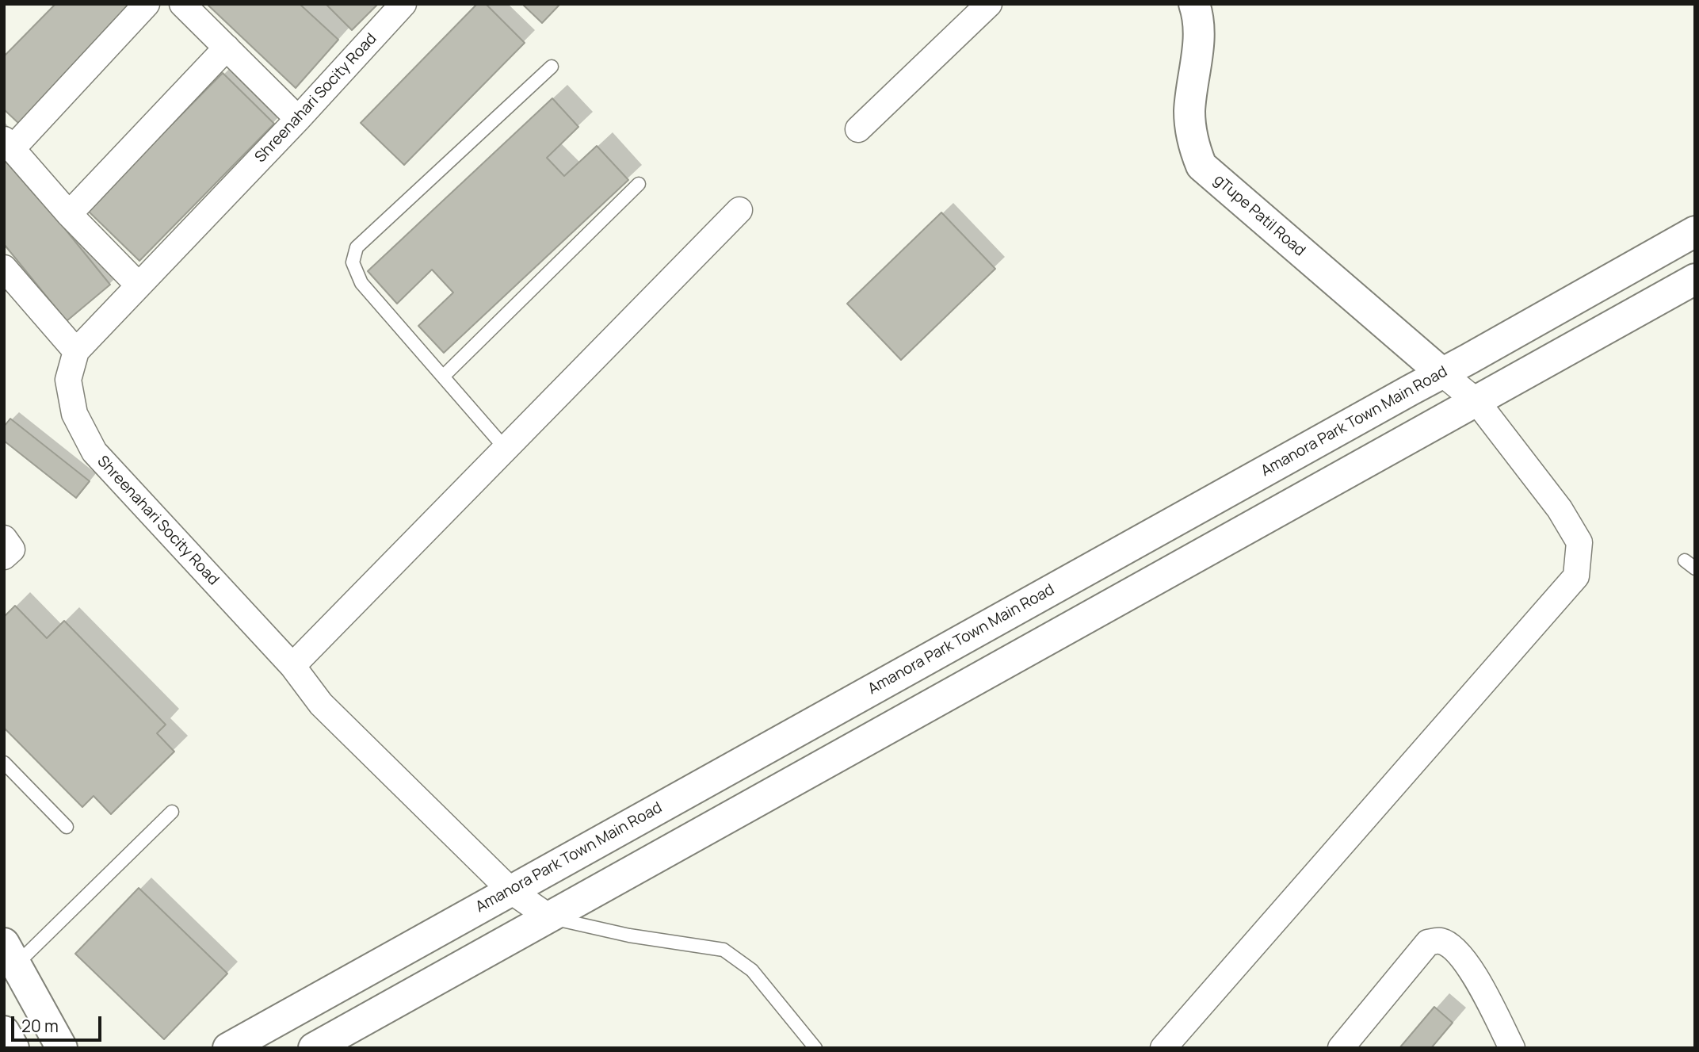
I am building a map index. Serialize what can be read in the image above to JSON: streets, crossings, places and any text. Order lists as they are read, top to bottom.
{
  "streets": {
    "main road": ["gTupe Patil Road", "Amanora Park Town Main Road"],
    "street": ["Shreenahari Socity Road"]
  },
  "crossings": [
    ["Shreenahari Socity Road", "Amanora Park Town Main Road"],
    ["gTupe Patil Road", "Amanora Park Town Main Road"]
  ],
  "scale_bar": "20 m"
}
